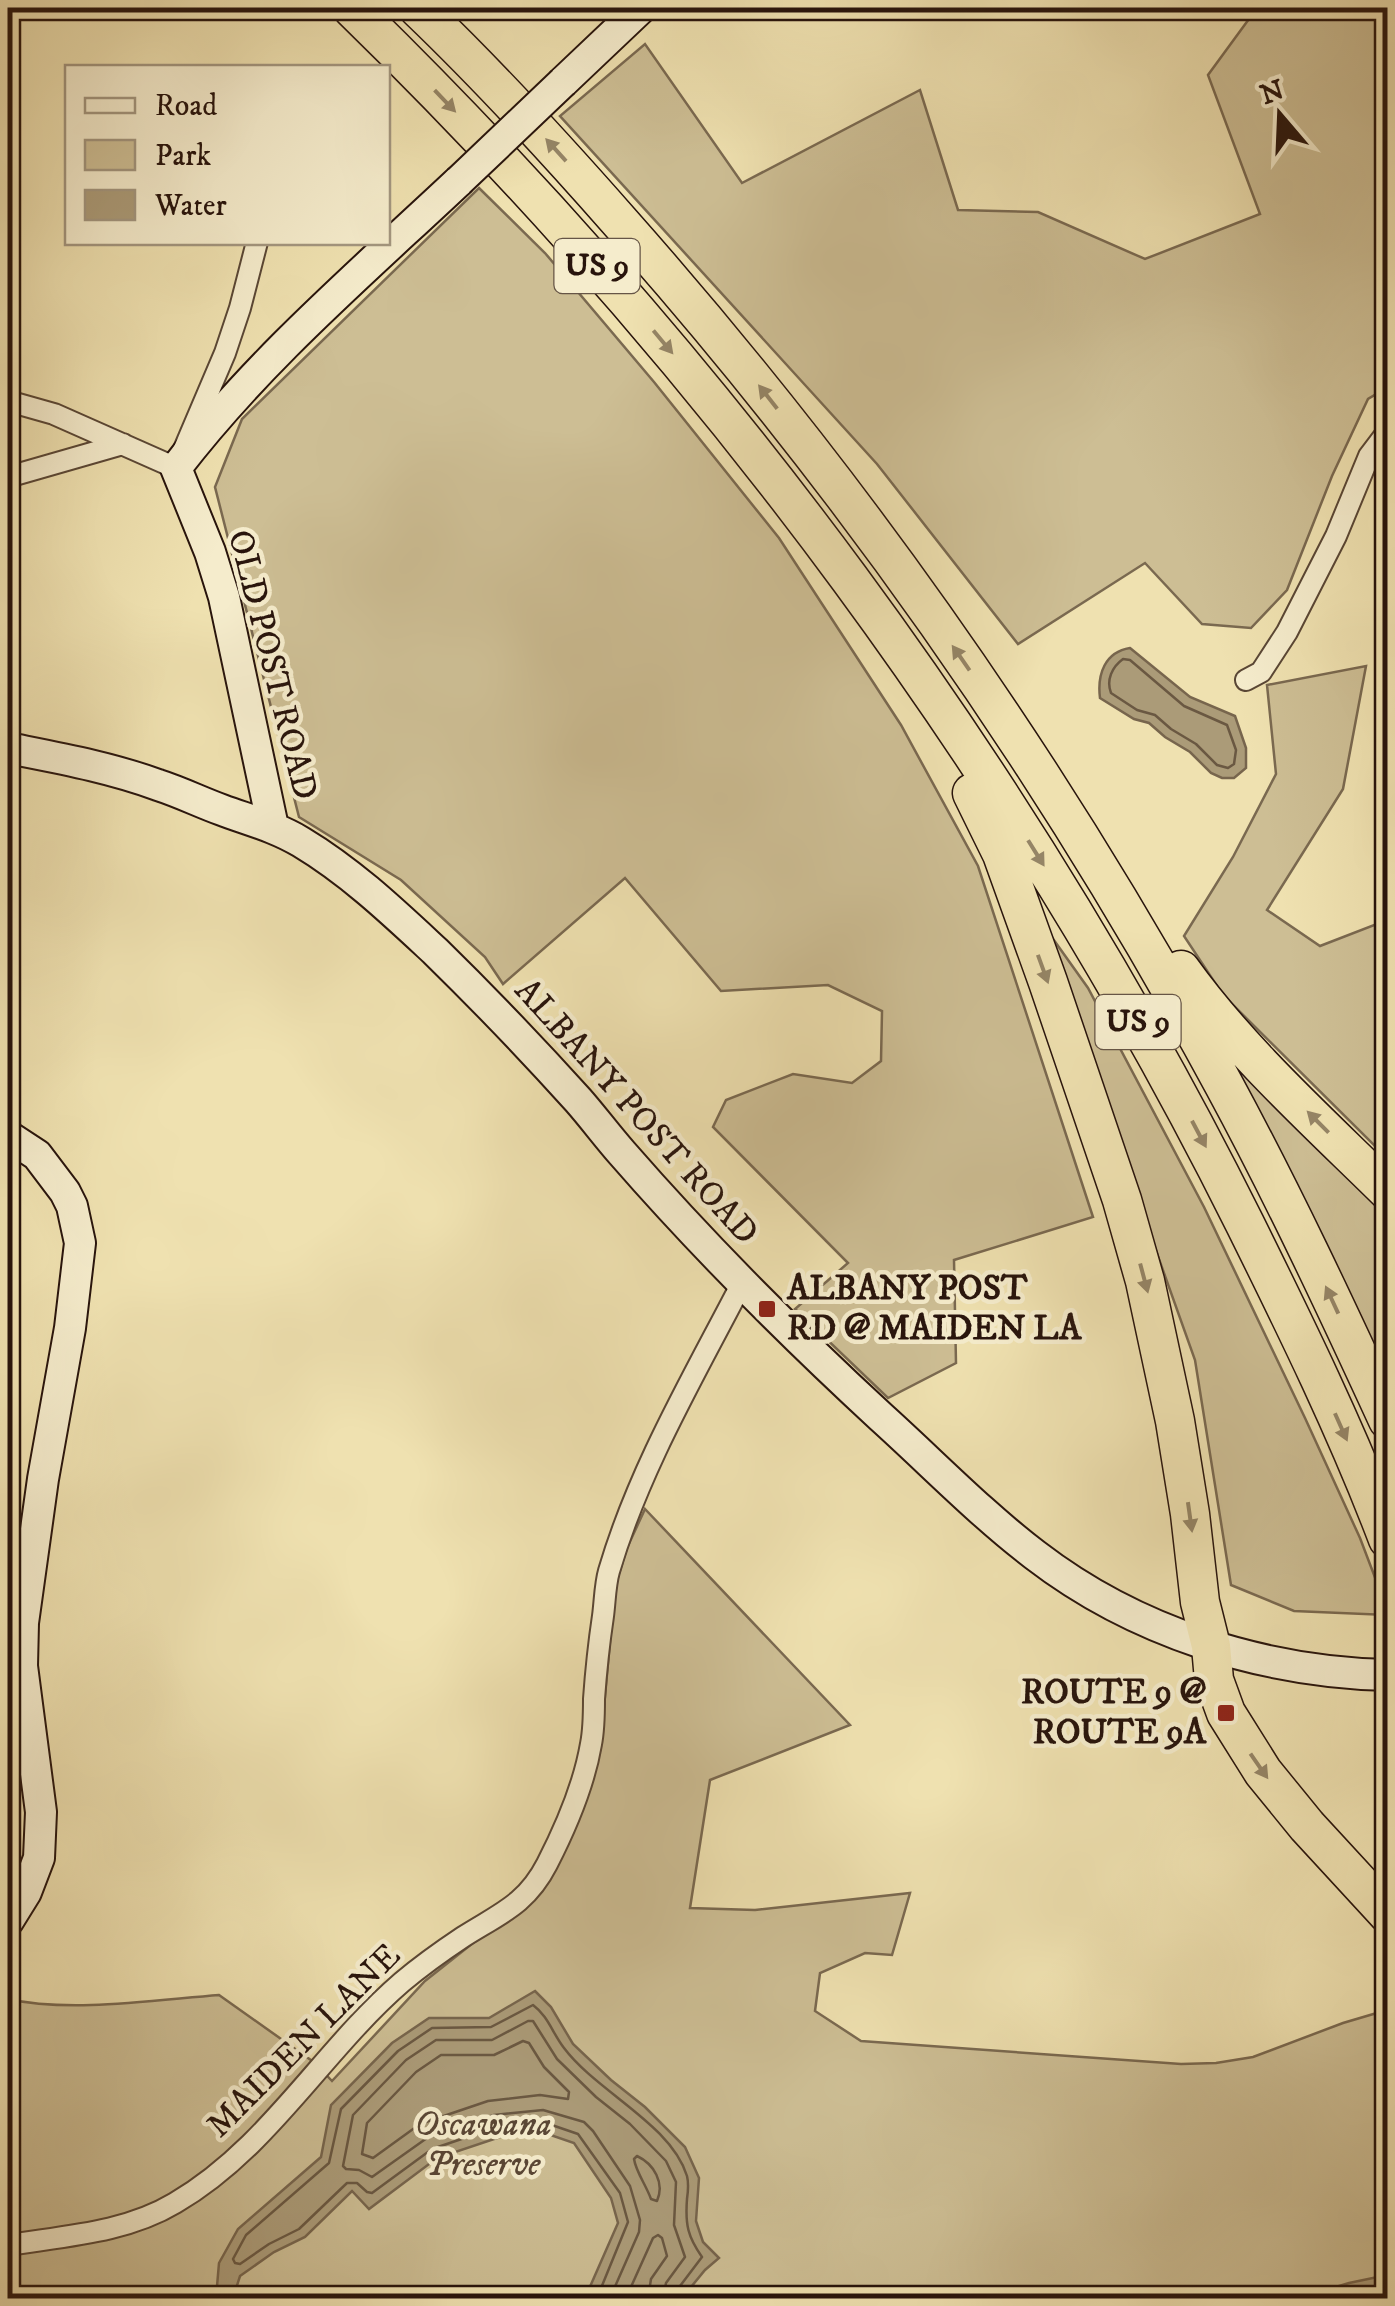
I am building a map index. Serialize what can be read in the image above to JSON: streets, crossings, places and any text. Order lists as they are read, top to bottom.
{
  "streets": {
    "highway": ["US 9"],
    "street": ["OLD POST ROAD", "ALBANY POST ROAD", "MAIDEN LANE"]
  },
  "crossings": [
    ["OLD POST ROAD", "ALBANY POST ROAD"],
    ["ALBANY POST ROAD", "MAIDEN LANE"]
  ],
  "parks": ["Oscawana Preserve"],
  "places": {
    "transit": ["ALBANY POST RD @ MAIDEN LA", "ROUTE 9 @ ROUTE 9A"]
  },
  "legend": ["Road", "Park", "Water"],
  "north": "top"
}
